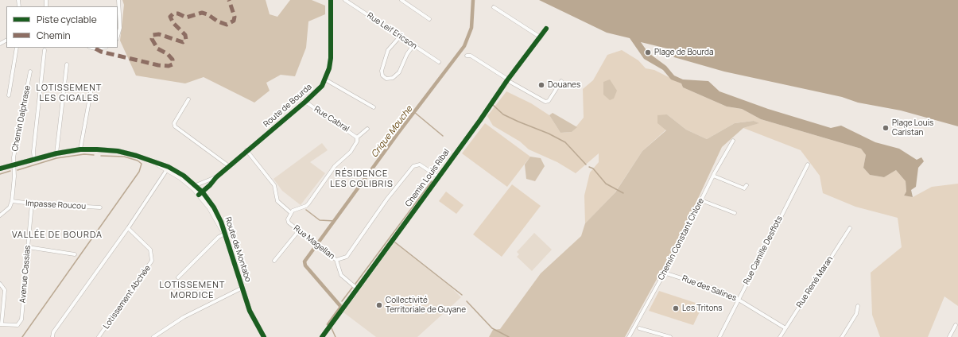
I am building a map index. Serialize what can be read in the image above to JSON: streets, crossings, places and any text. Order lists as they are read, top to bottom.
{
  "streets": {
    "main road": ["Route de Montabo"],
    "street": [
      "Rue Leif Ericson",
      "Route de Bourda",
      "Chemin Dalphrase",
      "Rue Cabral",
      "Chemin Louis Ribal",
      "Impasse Roucou",
      "Chemin Constant Chlore",
      "Rue Magellan",
      "Rue Camille Desflots",
      "Avenue Cassias",
      "Rue René Maran",
      "Rue des Salines",
      "Lotissement Abchée"
    ]
  },
  "crossings": [
    ["Route de Bourda", "Rue Cabral"],
    ["Route de Bourda", "Route de Montabo"],
    ["Chemin Dalphrase", "Impasse Roucou"],
    ["Chemin Dalphrase", "Route de Montabo"],
    ["Chemin Louis Ribal", "Rue Magellan"],
    ["Impasse Roucou", "Avenue Cassias"],
    ["Chemin Constant Chlore", "Rue des Salines"],
    ["Rue Camille Desflots", "Rue des Salines"],
    ["Rue René Maran", "Rue des Salines"]
  ],
  "districts": [
    "LOTISSEMENT LES CIGALES",
    "RÉSIDENCE LES COLIBRIS",
    "VALLÉE DE BOURDA",
    "LOTISSEMENT MORDICE"
  ],
  "water": ["Crique Mouche"],
  "places": [
    "Plage de Bourda",
    "Douanes",
    "Plage Louis Caristan",
    "Collectivité Territoriale de Guyane",
    "Les Tritons"
  ],
  "legend": ["Piste cyclable", "Chemin"]
}
